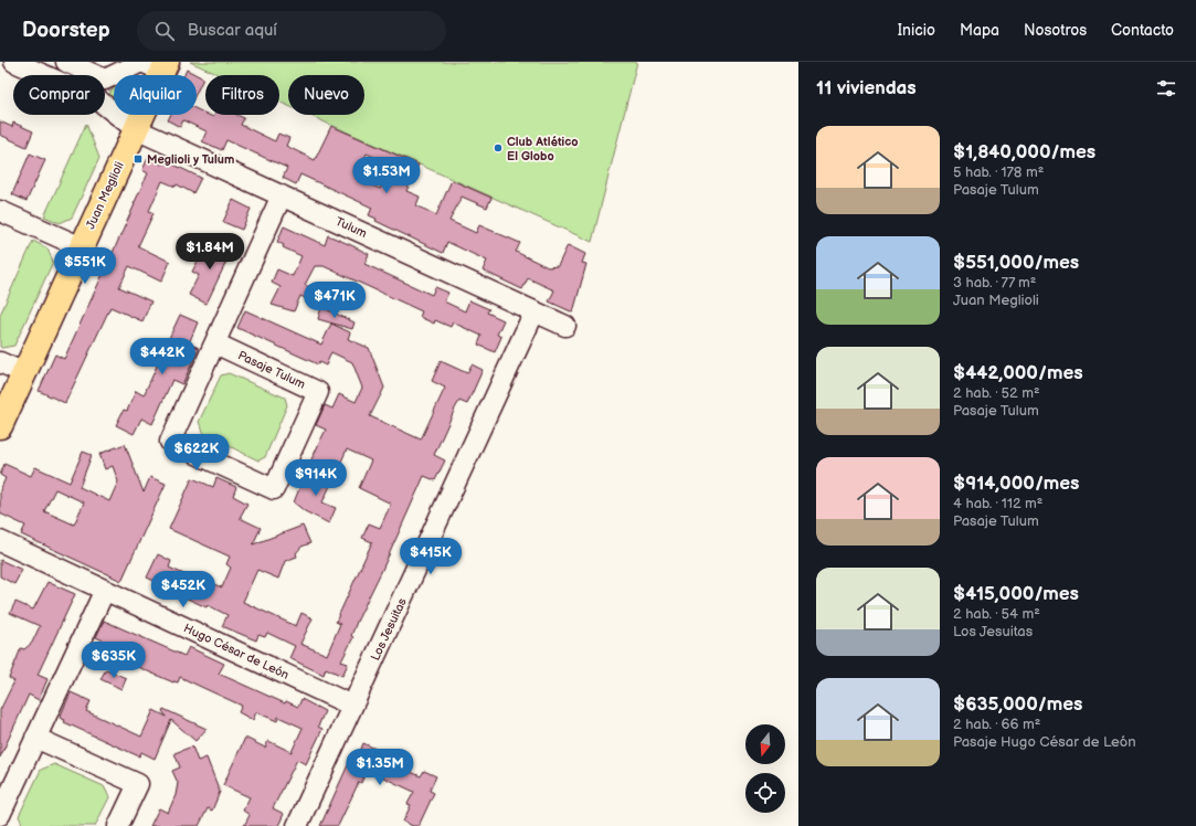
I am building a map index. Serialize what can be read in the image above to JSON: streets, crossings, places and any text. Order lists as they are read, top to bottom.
{
  "streets": {
    "main road": ["Juan Meglioli"],
    "street": [
      "Tulum",
      "Pasaje Tulum",
      "Los Jesuitas",
      "Hugo César de León"
    ]
  },
  "crossings": [
    ["Juan Meglioli", "Tulum"],
    ["Tulum", "Pasaje Tulum"],
    ["Tulum", "Los Jesuitas"],
    ["Los Jesuitas", "Hugo César de León"]
  ],
  "places": {
    "other": ["Club Atlético El Globo"],
    "transit": ["Meglioli y Tulum"]
  },
  "north": "bottom",
  "page": {
    "header": "Doorstep",
    "search": "Buscar aquí",
    "nav": [
      "Inicio",
      "Mapa",
      "Nosotros",
      "Contacto"
    ],
    "heading": "11 viviendas",
    "chip": [
      "Comprar",
      "Alquilar",
      "Filtros",
      "Nuevo"
    ],
    "list": [
      {
        "name": "$1,840,000/mes",
        "note": "5 hab. · 178 m² · Pasaje Tulum"
      },
      {
        "name": "$551,000/mes",
        "note": "3 hab. · 77 m² · Juan Meglioli"
      },
      {
        "name": "$442,000/mes",
        "note": "2 hab. · 52 m² · Pasaje Tulum"
      },
      {
        "name": "$914,000/mes",
        "note": "4 hab. · 112 m² · Pasaje Tulum"
      },
      {
        "name": "$415,000/mes",
        "note": "2 hab. · 54 m² · Los Jesuitas"
      },
      {
        "name": "$635,000/mes",
        "note": "2 hab. · 66 m² · Pasaje Hugo César de León"
      }
    ],
    "price": [
      "$1.53M",
      "$1.84M",
      "$551K",
      "$471K",
      "$442K",
      "$622K",
      "$914K",
      "$415K",
      "$452K",
      "$635K",
      "$1.35M"
    ]
  }
}
